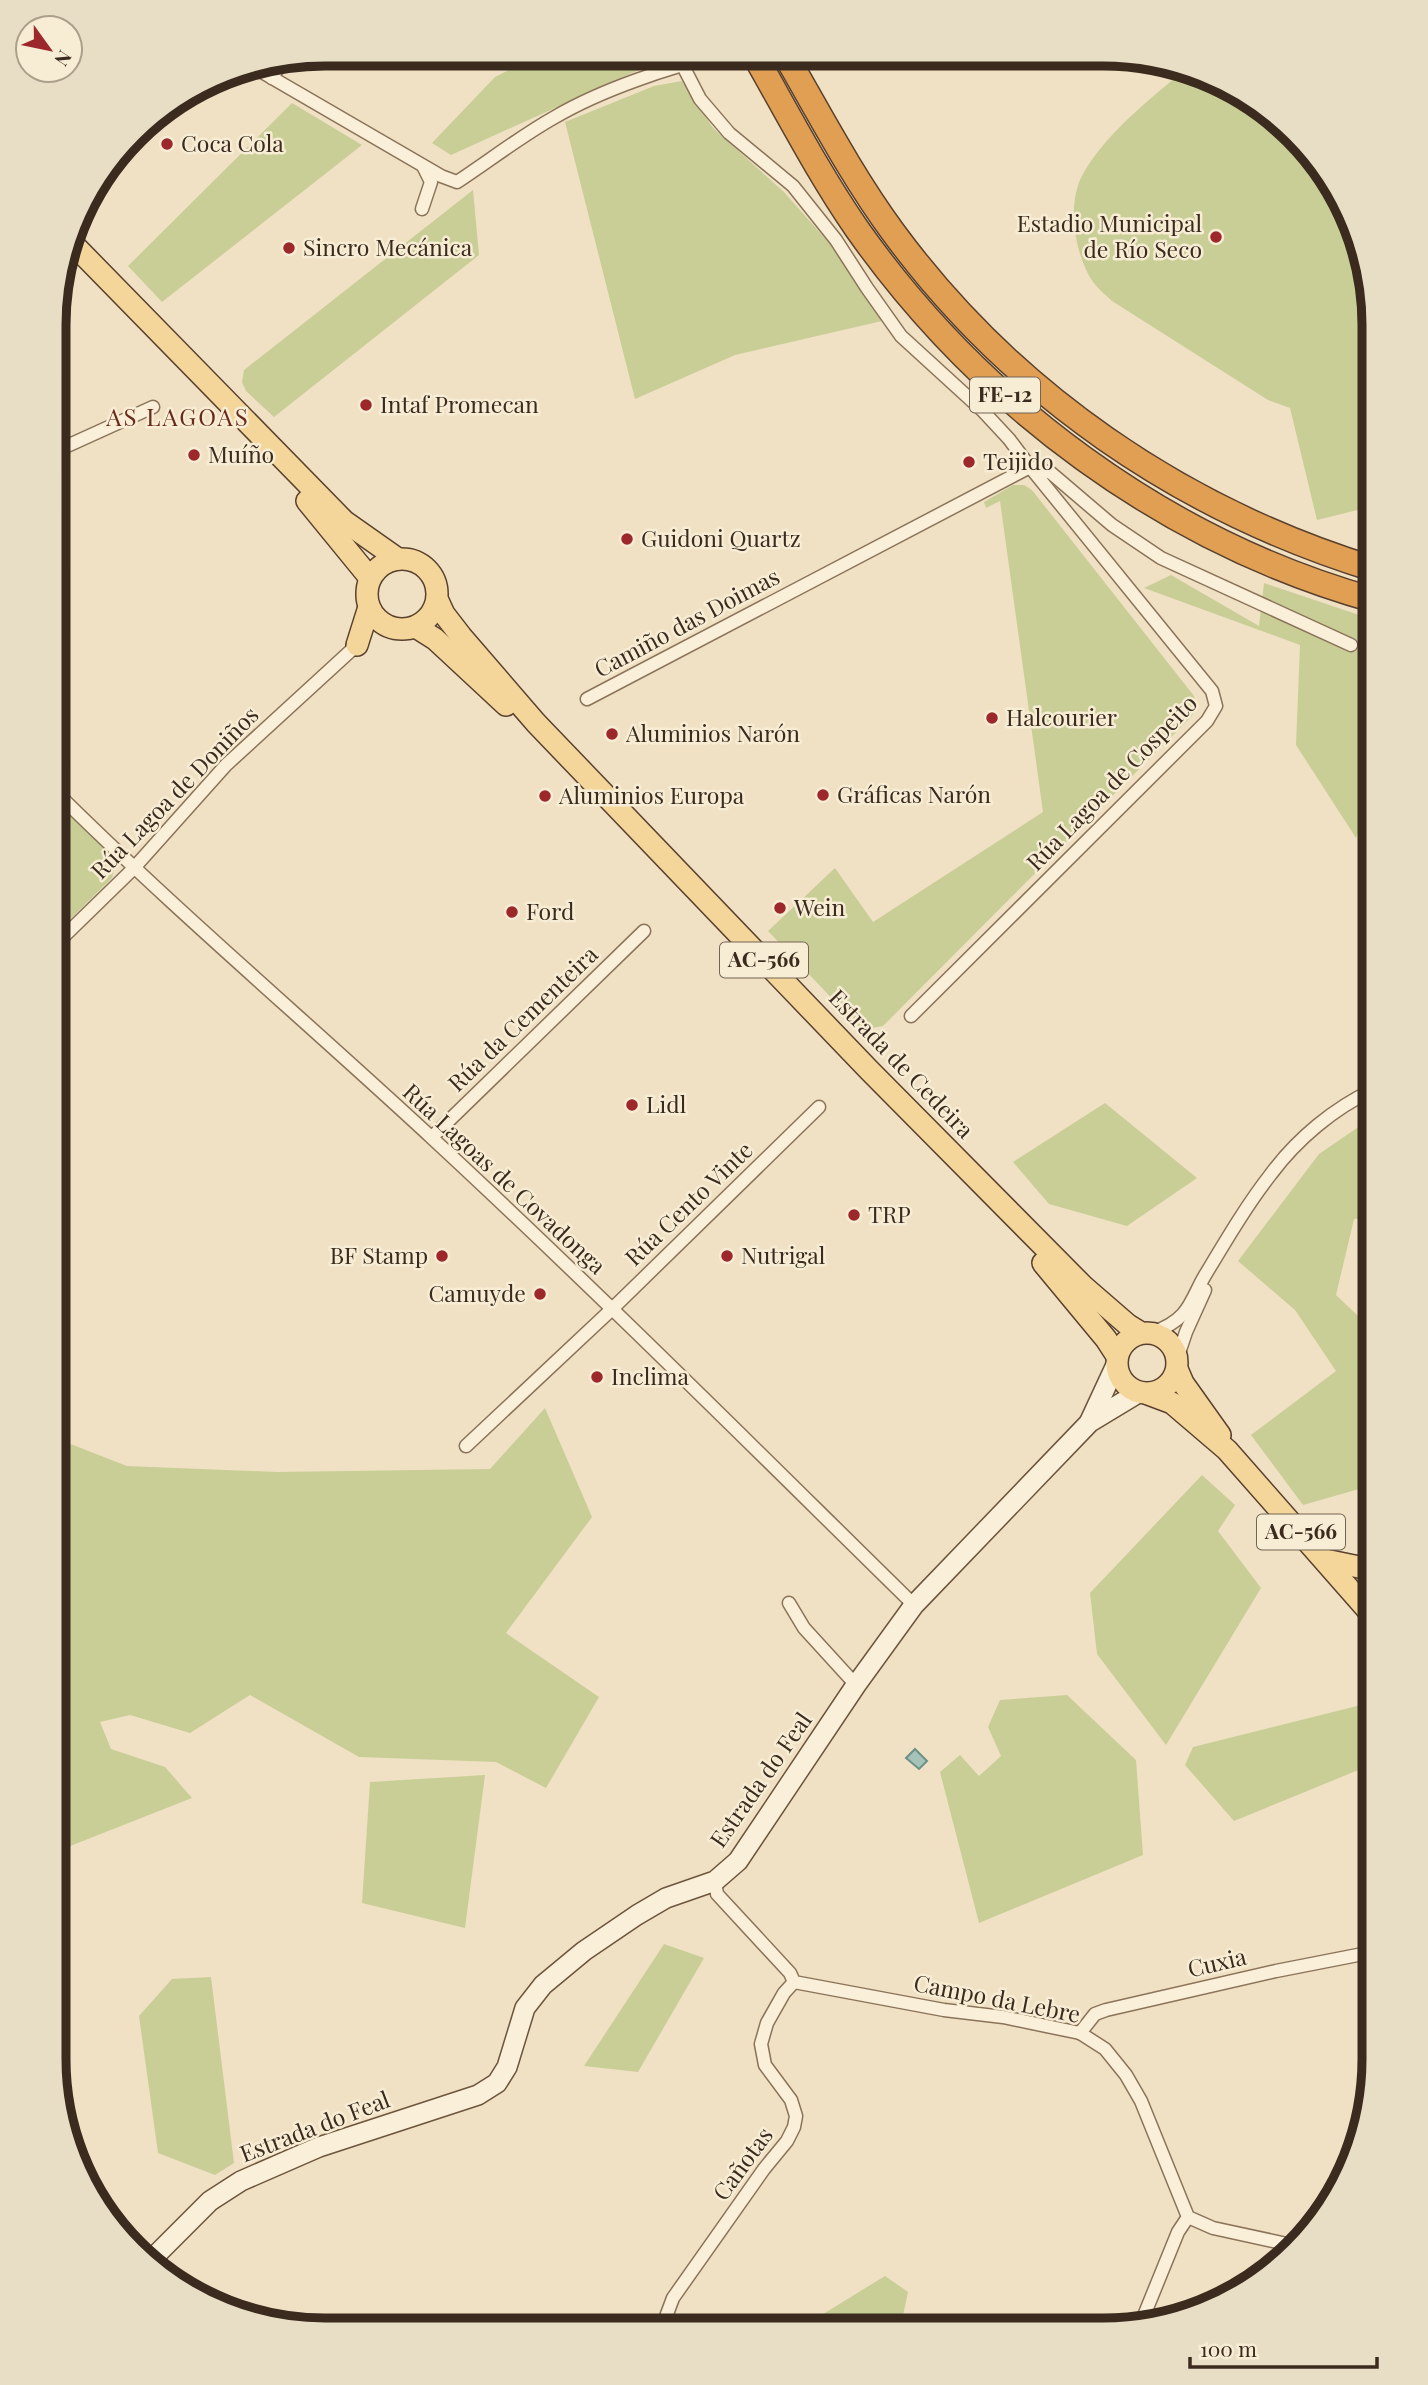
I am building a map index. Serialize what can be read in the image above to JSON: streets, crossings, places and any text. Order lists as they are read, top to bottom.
{
  "streets": {
    "highway": ["FE-12"],
    "main road": ["AC-566", "Estrada de Cedeira", "Estrada do Feal"],
    "street": [
      "Camiño das Doimas",
      "Rúa Lagoa de Cospeito",
      "Rúa Lagoa de Doniños",
      "Rúa da Cementeira",
      "Rúa Lagoas de Covadonga",
      "Rúa Cento Vinte",
      "Cuxia",
      "Campo da Lebre",
      "Cañotas"
    ]
  },
  "crossings": [
    ["Camiño das Doimas", "Rúa Lagoa de Cospeito"],
    ["Rúa Lagoa de Doniños", "Rúa Lagoas de Covadonga"],
    ["AC-566", "Estrada de Cedeira"],
    ["AC-566", "Estrada do Feal"],
    ["Rúa da Cementeira", "Rúa Lagoas de Covadonga"],
    ["Estrada de Cedeira", "Estrada do Feal"],
    ["Rúa Lagoas de Covadonga", "Rúa Cento Vinte"],
    ["Rúa Lagoas de Covadonga", "Estrada do Feal"],
    ["Cuxia", "Campo da Lebre"],
    ["Campo da Lebre", "Cañotas"]
  ],
  "districts": ["AS LAGOAS"],
  "places": [
    "Coca Cola",
    "Estadio Municipal de Río Seco",
    "Sincro Mecánica",
    "Intaf Promecan",
    "Muíño",
    "Teijido",
    "Guidoni Quartz",
    "Halcourier",
    "Aluminios Narón",
    "Gráficas Narón",
    "Aluminios Europa",
    "Wein",
    "Ford",
    "Lidl",
    "TRP",
    "BF Stamp",
    "Nutrigal",
    "Camuyde",
    "Inclima"
  ],
  "scale_bar": "100 m",
  "north": "bottom right"
}
